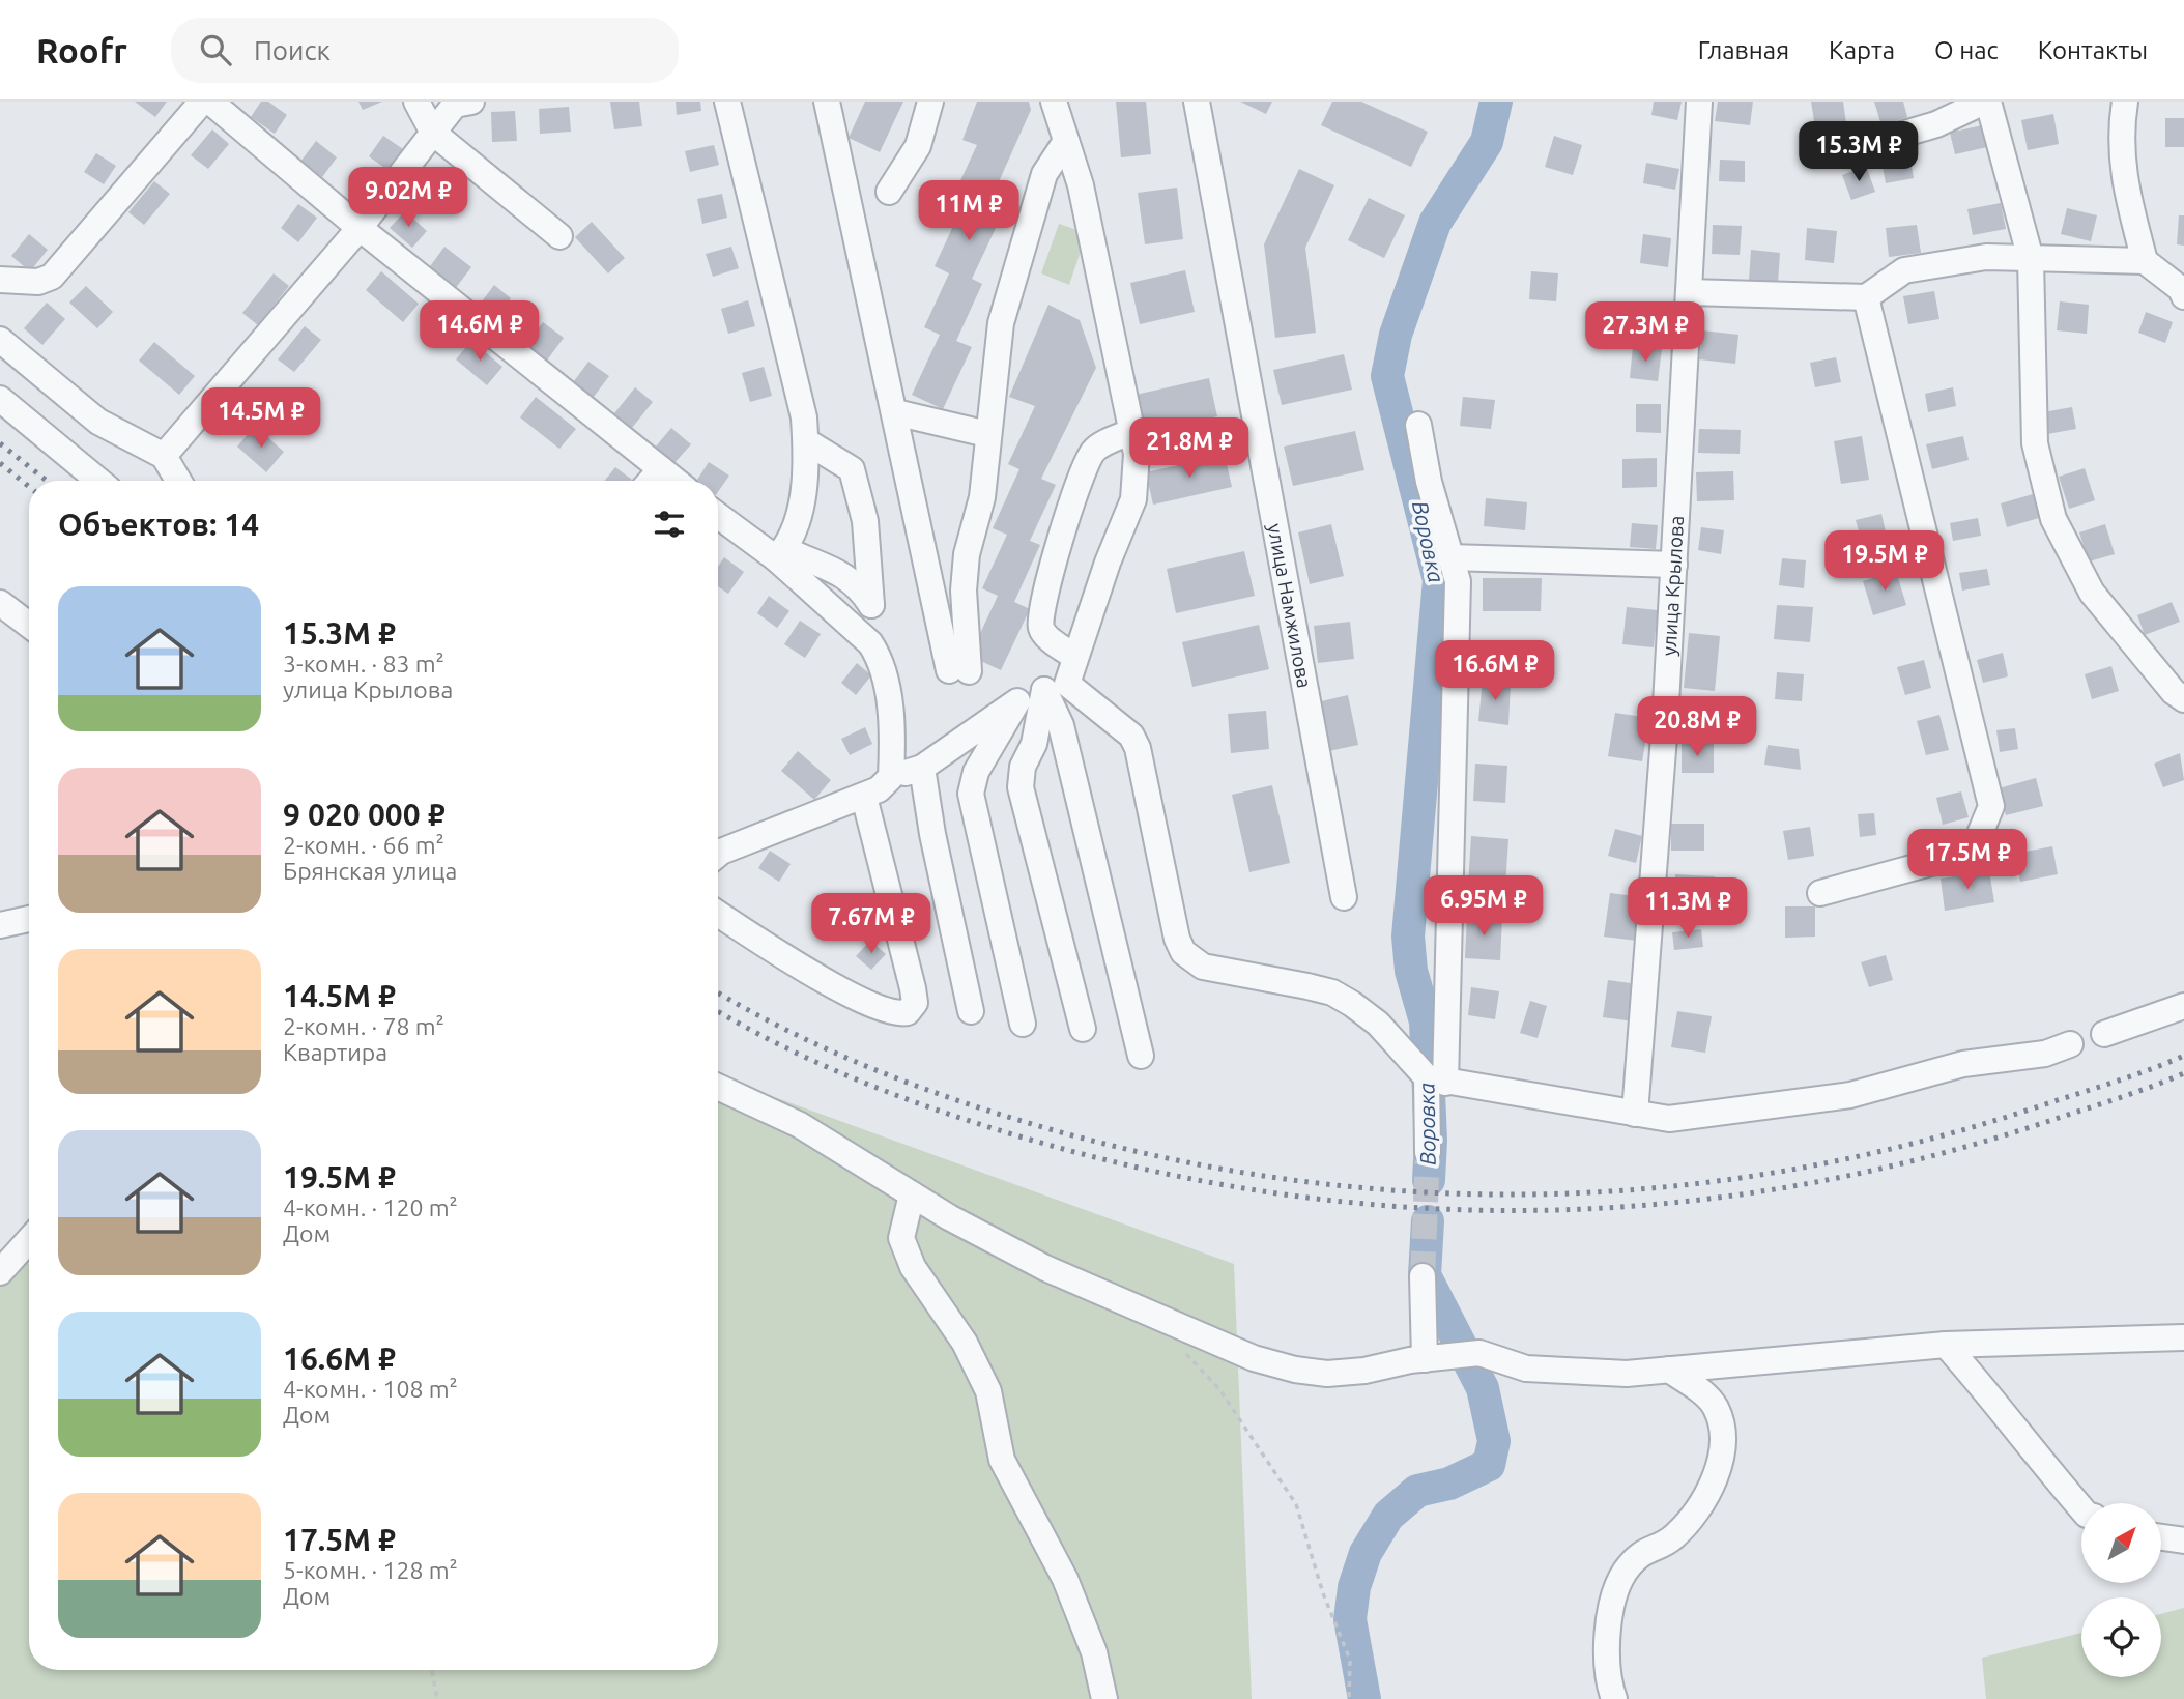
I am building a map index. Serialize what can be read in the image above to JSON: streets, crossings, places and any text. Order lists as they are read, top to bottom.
{
  "streets": {
    "street": ["улица Крылова", "улица Намжилова"]
  },
  "water": ["Воровка"],
  "north": "top right",
  "page": {
    "header": "Roofr",
    "search": "Поиск",
    "nav": [
      "Главная",
      "Карта",
      "О нас",
      "Контакты"
    ],
    "price": [
      "15.3M ₽",
      "9.02M ₽",
      "11M ₽",
      "14.6M ₽",
      "27.3M ₽",
      "14.5M ₽",
      "21.8M ₽",
      "19.5M ₽",
      "16.6M ₽",
      "20.8M ₽",
      "17.5M ₽",
      "6.95M ₽",
      "11.3M ₽",
      "7.67M ₽"
    ],
    "heading": "Объектов: 14",
    "list": [
      {
        "name": "15.3M ₽",
        "note": "3-комн. · 83 m² · улица Крылова"
      },
      {
        "name": "9 020 000 ₽",
        "note": "2-комн. · 66 m² · Брянская улица"
      },
      {
        "name": "14.5M ₽",
        "note": "2-комн. · 78 m² · Квартира"
      },
      {
        "name": "19.5M ₽",
        "note": "4-комн. · 120 m² · Дом"
      },
      {
        "name": "16.6M ₽",
        "note": "4-комн. · 108 m² · Дом"
      },
      {
        "name": "17.5M ₽",
        "note": "5-комн. · 128 m² · Дом"
      }
    ]
  }
}
